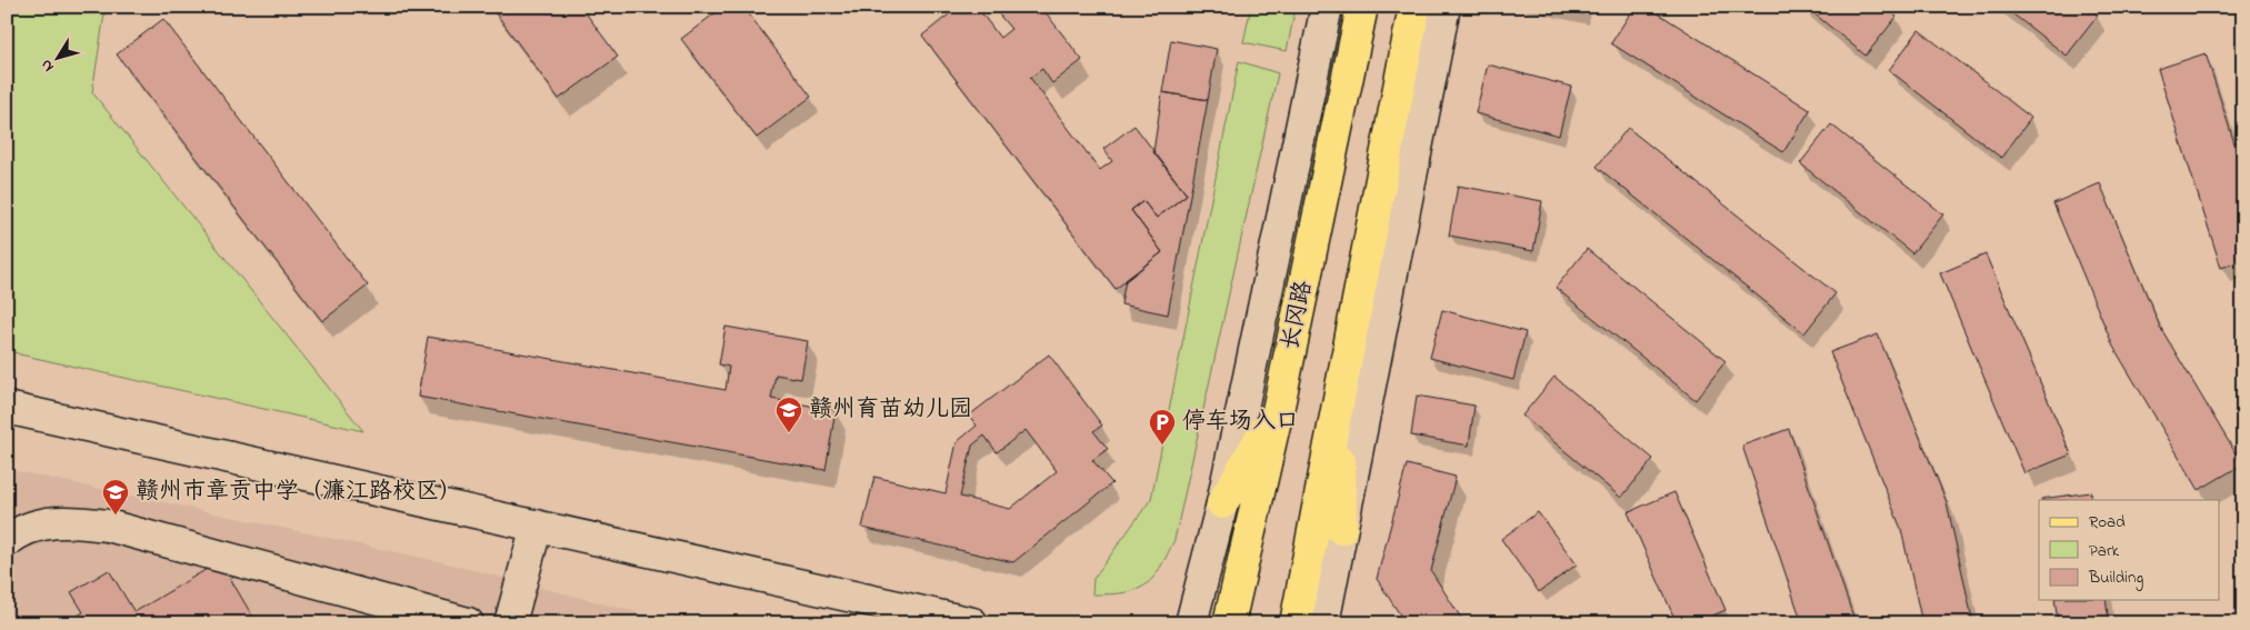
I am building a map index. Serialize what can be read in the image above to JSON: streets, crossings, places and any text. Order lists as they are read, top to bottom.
{
  "streets": {
    "main road": ["长冈路"]
  },
  "places": {
    "school or university": ["赣州育苗幼儿园", "赣州市章贡中学（濂江路校区）"],
    "parking": ["停车场入口"]
  },
  "legend": ["Road", "Park", "Building"],
  "north": "bottom left"
}
